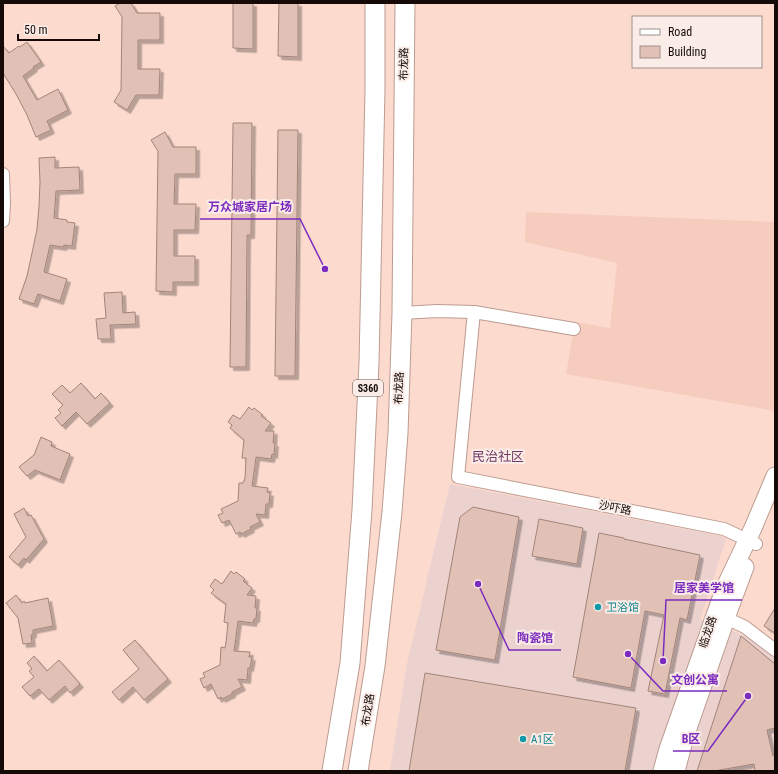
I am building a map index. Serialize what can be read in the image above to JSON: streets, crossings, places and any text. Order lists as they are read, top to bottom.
{
  "streets": {
    "main road": ["布龙路", "S360", "临龙路"],
    "street": ["沙吓路"]
  },
  "crossings": [
    ["沙吓路", "临龙路"]
  ],
  "districts": ["民治社区"],
  "places": [
    "万众城家居广场",
    "陶瓷馆",
    "卫浴馆",
    "文创公寓",
    "居家美学馆",
    "B区",
    "A1区"
  ],
  "legend": ["Road", "Building"],
  "scale_bar": "50 m"
}
